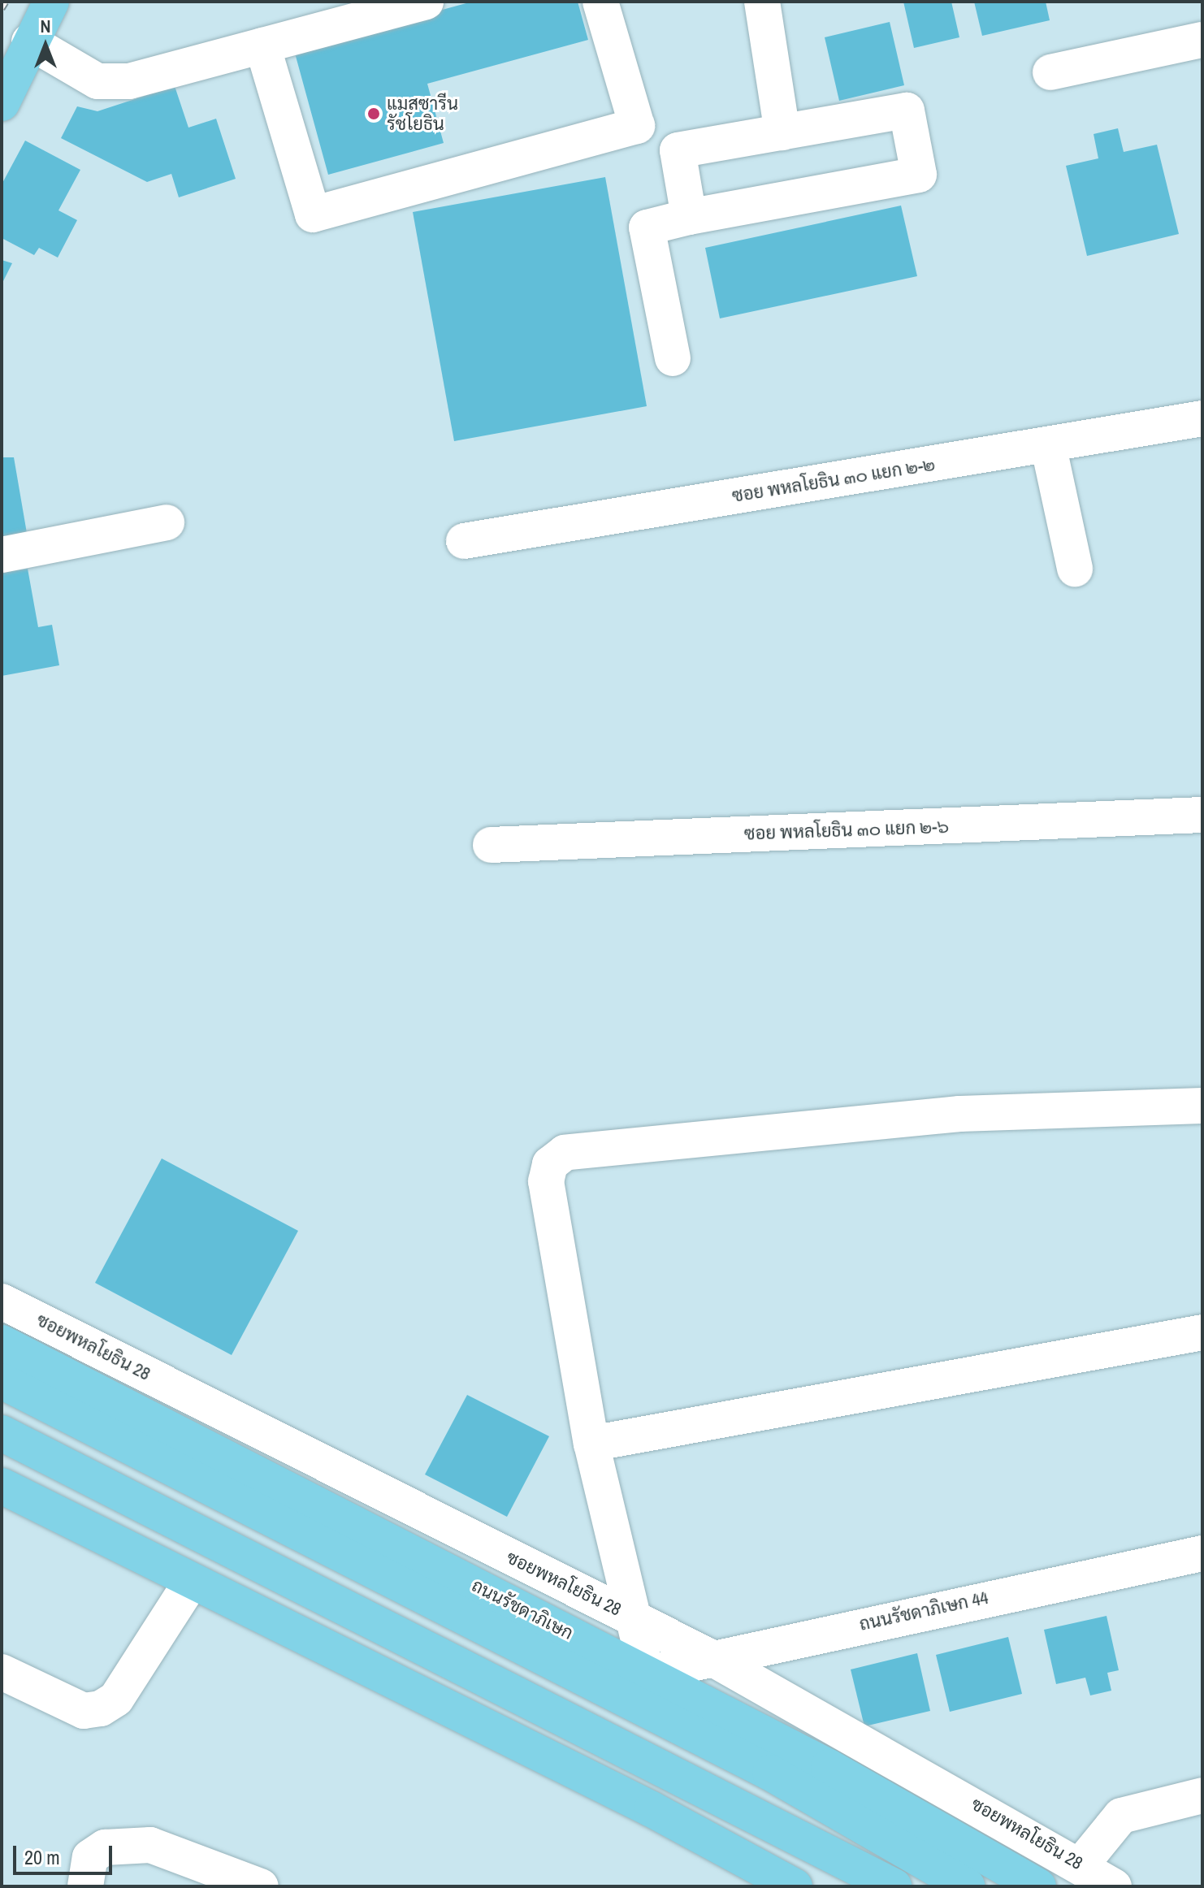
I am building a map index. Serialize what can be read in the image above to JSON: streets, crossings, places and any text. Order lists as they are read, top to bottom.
{
  "streets": {
    "main road": ["ถนนรัชดาภิเษก"],
    "street": [
      "ซอย พหลโยธิน ๓๐ แยก ๒-๒",
      "ซอย พหลโยธิน ๓๐ แยก ๒-๖",
      "ซอยพหลโยธิน 28",
      "ถนนรัชดาภิเษก 44"
    ]
  },
  "crossings": [
    ["ซอยพหลโยธิน 28", "ถนนรัชดาภิเษก 44"],
    ["ถนนรัชดาภิเษก", "ถนนรัชดาภิเษก 44"]
  ],
  "places": ["แมสซารีน รัชโยธิน"],
  "scale_bar": "20 m",
  "north": "top"
}
